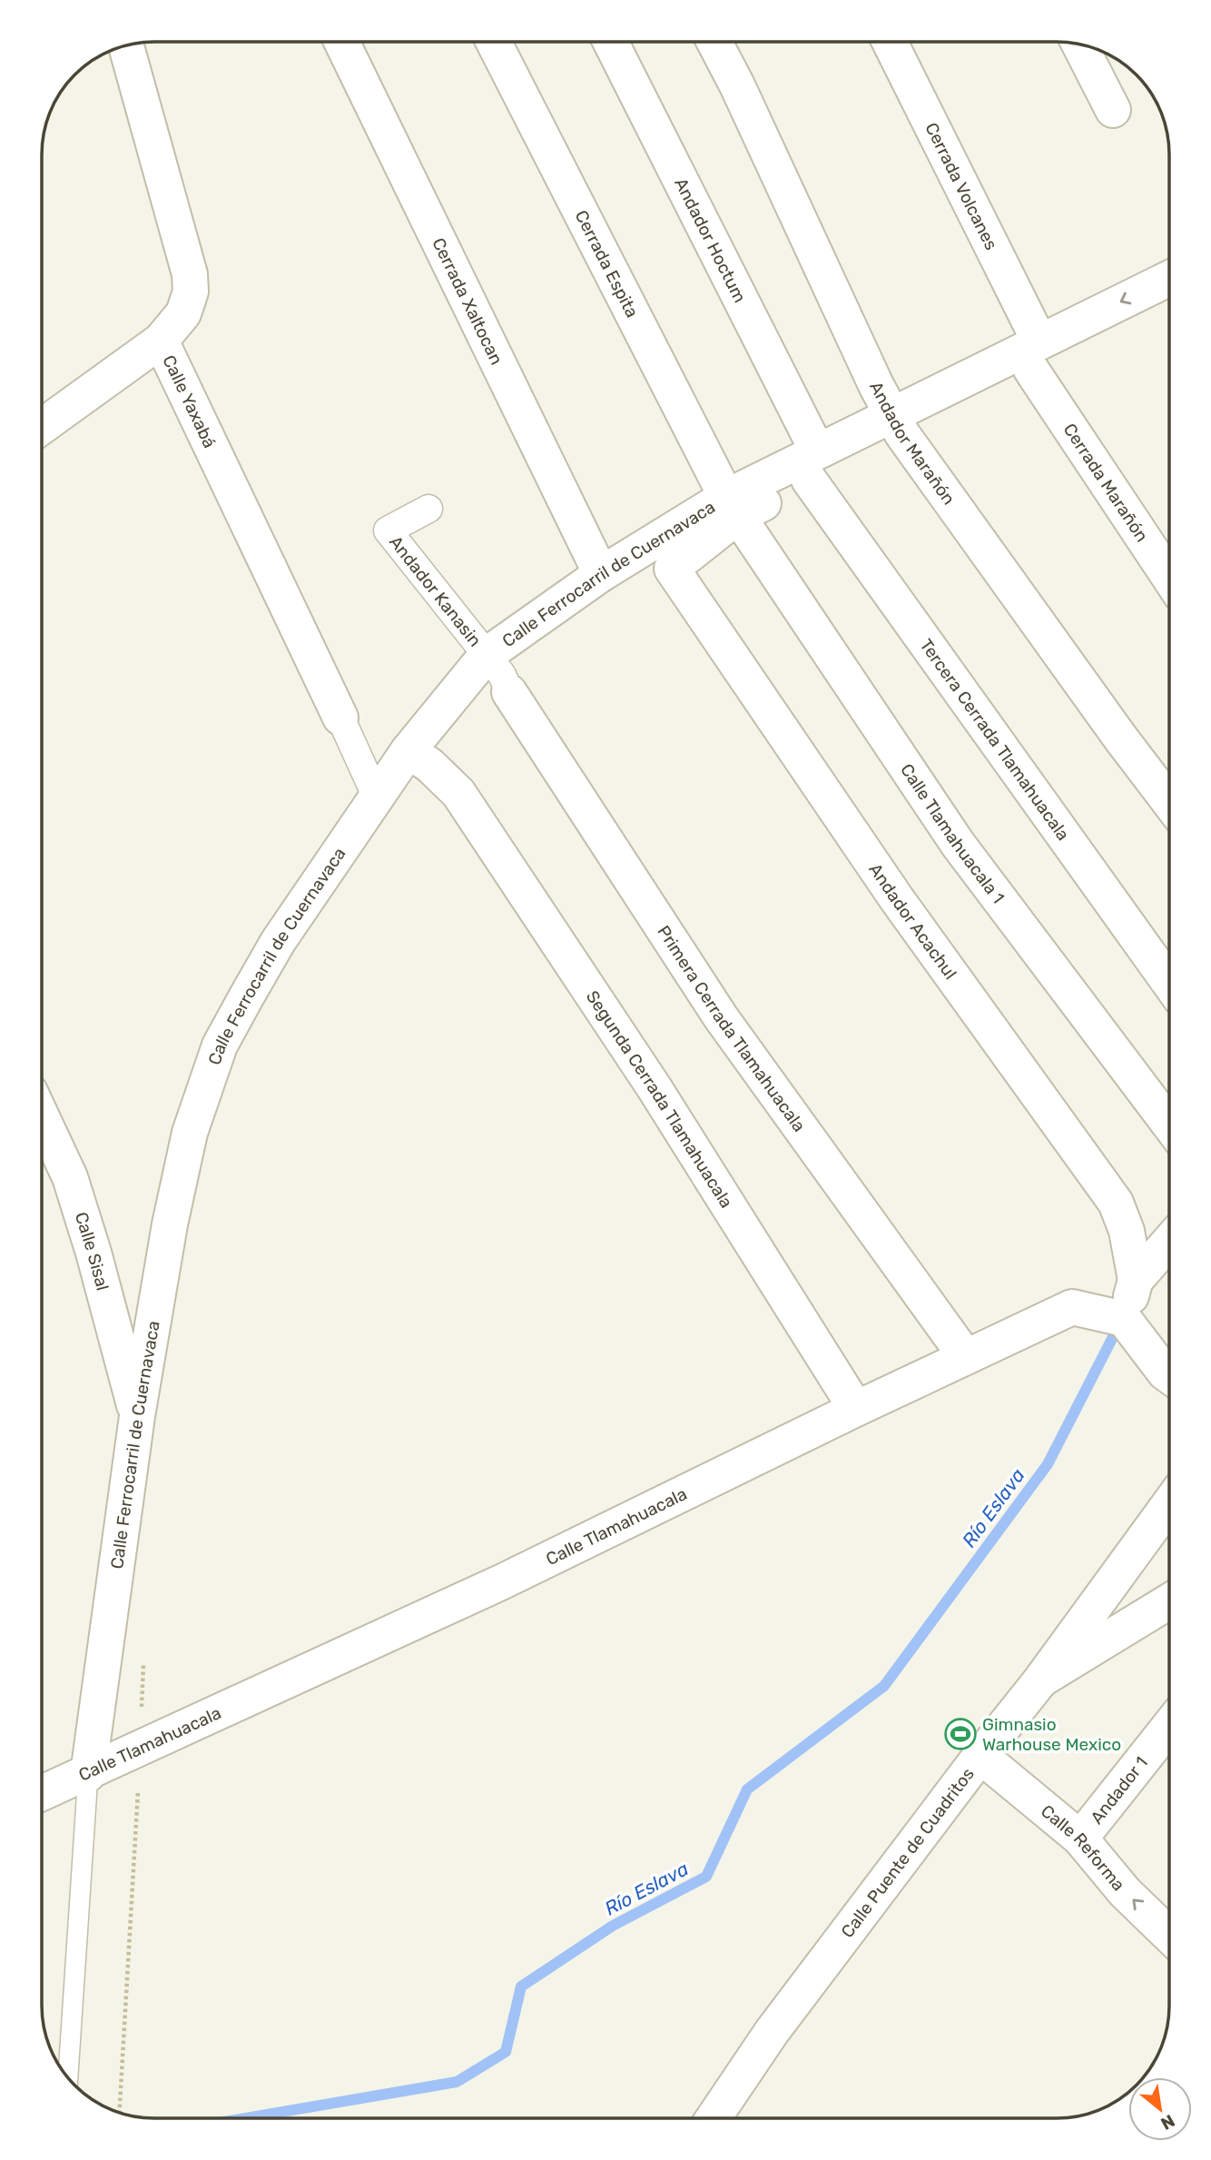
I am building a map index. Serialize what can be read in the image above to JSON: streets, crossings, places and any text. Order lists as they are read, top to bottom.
{
  "streets": {
    "street": [
      "Cerrada Volcanes",
      "Andador Hoctum",
      "Cerrada Espita",
      "Cerrada Xaltocan",
      "Calle Yaxabá",
      "Andador Marañón",
      "Cerrada Marañón",
      "Calle Ferrocarril de Cuernavaca",
      "Andador Kanasin",
      "Tercera Cerrada Tlamahuacala",
      "Calle Tlamahuacala 1",
      "Andador Acachul",
      "Primera Cerrada Tlamahuacala",
      "Segunda Cerrada Tlamahuacala",
      "Calle Sisal",
      "Calle Tlamahuacala",
      "Andador 1",
      "Calle Reforma",
      "Calle Puente de Cuadritos"
    ]
  },
  "crossings": [
    ["Cerrada Volcanes", "Cerrada Marañón"],
    ["Cerrada Volcanes", "Calle Ferrocarril de Cuernavaca"],
    ["Andador Hoctum", "Calle Ferrocarril de Cuernavaca"],
    ["Andador Hoctum", "Tercera Cerrada Tlamahuacala"],
    ["Cerrada Espita", "Calle Ferrocarril de Cuernavaca"],
    ["Cerrada Espita", "Calle Tlamahuacala 1"],
    ["Cerrada Xaltocan", "Calle Ferrocarril de Cuernavaca"],
    ["Andador Marañón", "Calle Ferrocarril de Cuernavaca"],
    ["Cerrada Marañón", "Calle Ferrocarril de Cuernavaca"],
    ["Calle Ferrocarril de Cuernavaca", "Andador Kanasin"],
    ["Calle Ferrocarril de Cuernavaca", "Tercera Cerrada Tlamahuacala"],
    ["Calle Ferrocarril de Cuernavaca", "Calle Tlamahuacala 1"],
    ["Calle Ferrocarril de Cuernavaca", "Andador Acachul"],
    ["Calle Ferrocarril de Cuernavaca", "Segunda Cerrada Tlamahuacala"],
    ["Calle Ferrocarril de Cuernavaca", "Calle Sisal"],
    ["Calle Ferrocarril de Cuernavaca", "Calle Tlamahuacala"],
    ["Andador Kanasin", "Primera Cerrada Tlamahuacala"],
    ["Primera Cerrada Tlamahuacala", "Calle Tlamahuacala"],
    ["Segunda Cerrada Tlamahuacala", "Calle Tlamahuacala"],
    ["Andador 1", "Calle Reforma"],
    ["Calle Reforma", "Calle Puente de Cuadritos"]
  ],
  "one_way": ["Calle Reforma"],
  "water": ["Río Eslava"],
  "places": {
    "sports": ["Gimnasio Warhouse Mexico"]
  },
  "north": "bottom right"
}
